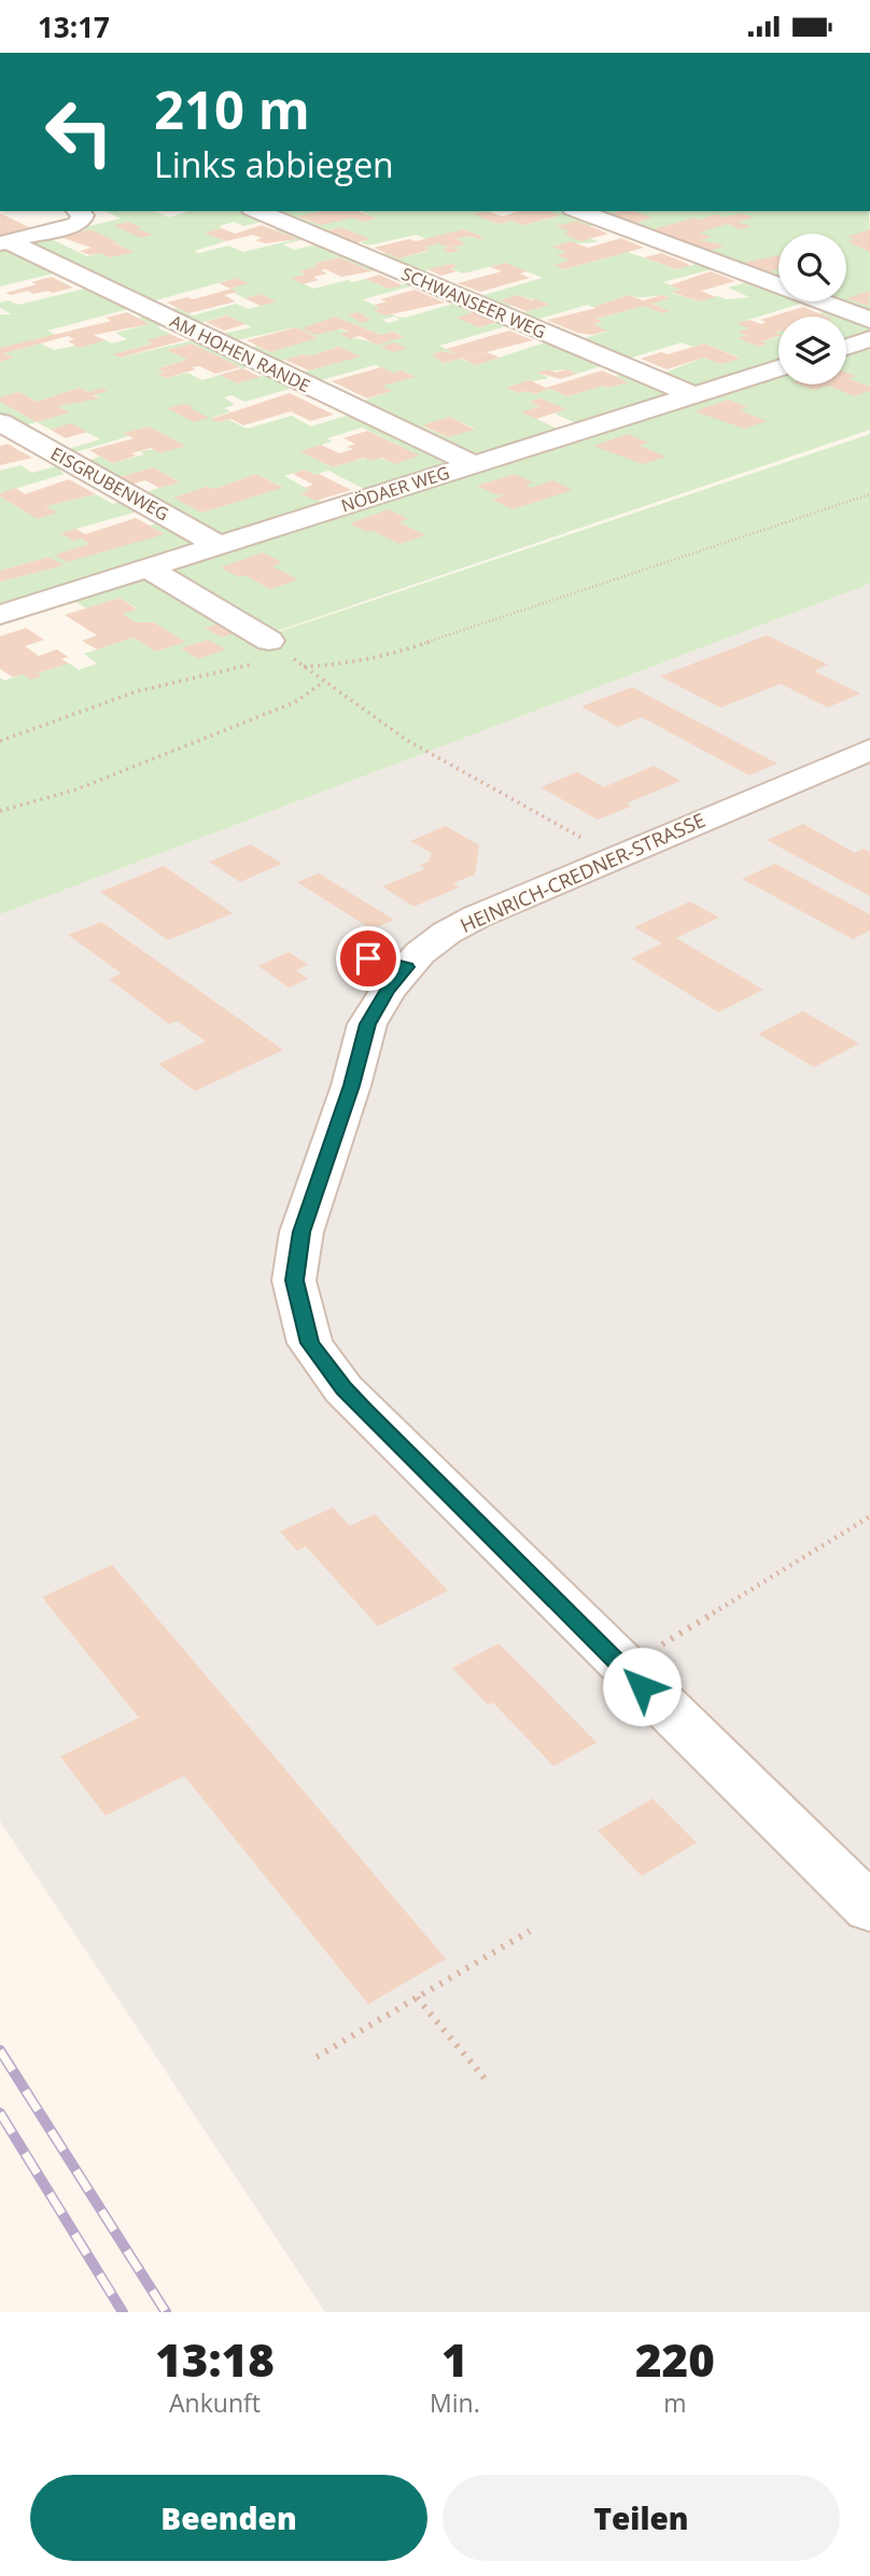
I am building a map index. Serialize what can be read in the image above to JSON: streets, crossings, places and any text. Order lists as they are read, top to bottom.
{
  "streets": {
    "street": [
      "SCHWANSEER WEG",
      "AM HOHEN RANDE",
      "EISGRUBENWEG",
      "NÖDAER WEG",
      "HEINRICH-CREDNER-STRASSE"
    ]
  },
  "crossings": [
    ["SCHWANSEER WEG", "NÖDAER WEG"],
    ["AM HOHEN RANDE", "NÖDAER WEG"],
    ["EISGRUBENWEG", "NÖDAER WEG"]
  ],
  "page": {
    "status": "13:17",
    "turn": ["210 m", "Links abbiegen"],
    "eta": [
      "13:18",
      "Ankunft",
      "1",
      "Min.",
      "220",
      "m"
    ],
    "buttons": ["Beenden", "Teilen"]
  }
}
